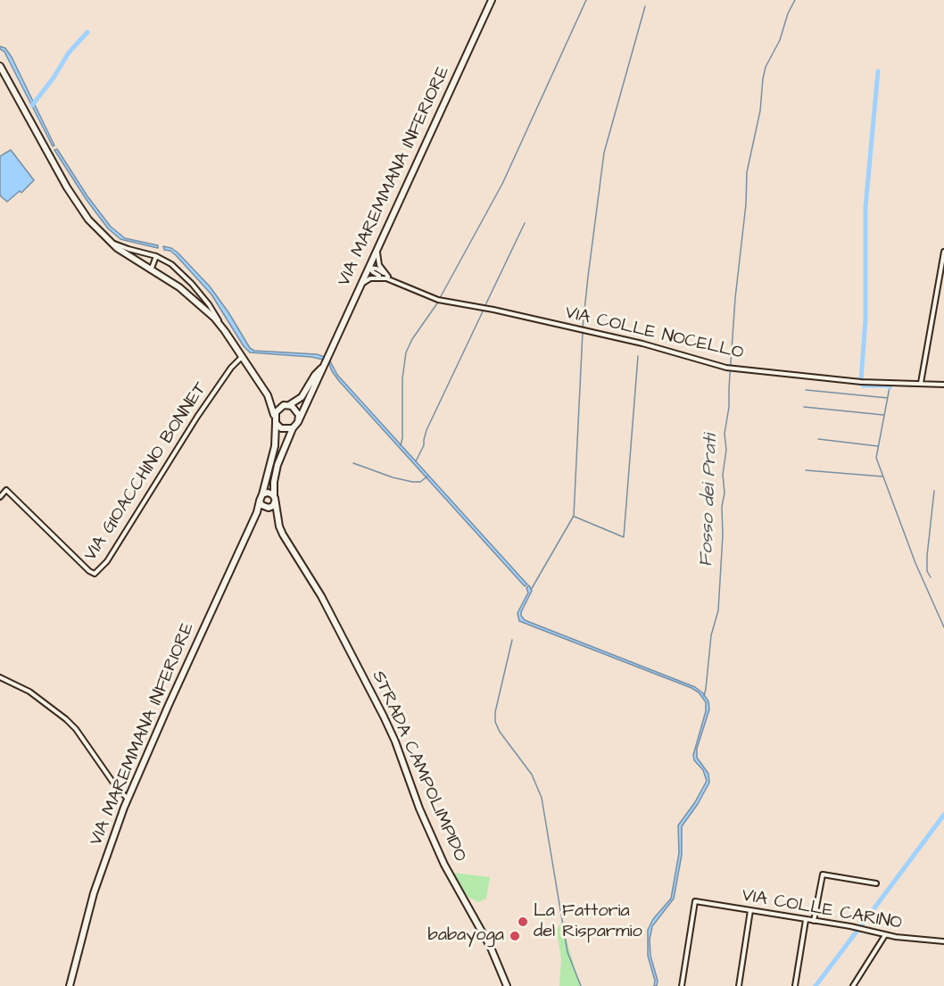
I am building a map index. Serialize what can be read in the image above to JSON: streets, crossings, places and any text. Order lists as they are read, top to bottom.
{
  "streets": {
    "main road": ["VIA MAREMMANA INFERIORE", "STRADA CAMPOLIMPIDO"],
    "street": ["VIA COLLE NOCELLO", "VIA GIOACCHINO BONNET", "VIA COLLE CARINO"]
  },
  "crossings": [
    ["VIA MAREMMANA INFERIORE", "VIA COLLE NOCELLO"],
    ["VIA MAREMMANA INFERIORE", "STRADA CAMPOLIMPIDO"]
  ],
  "water": ["Fosso dei Prati"],
  "places": ["La Fattoria del Risparmio", "babayoga"]
}
